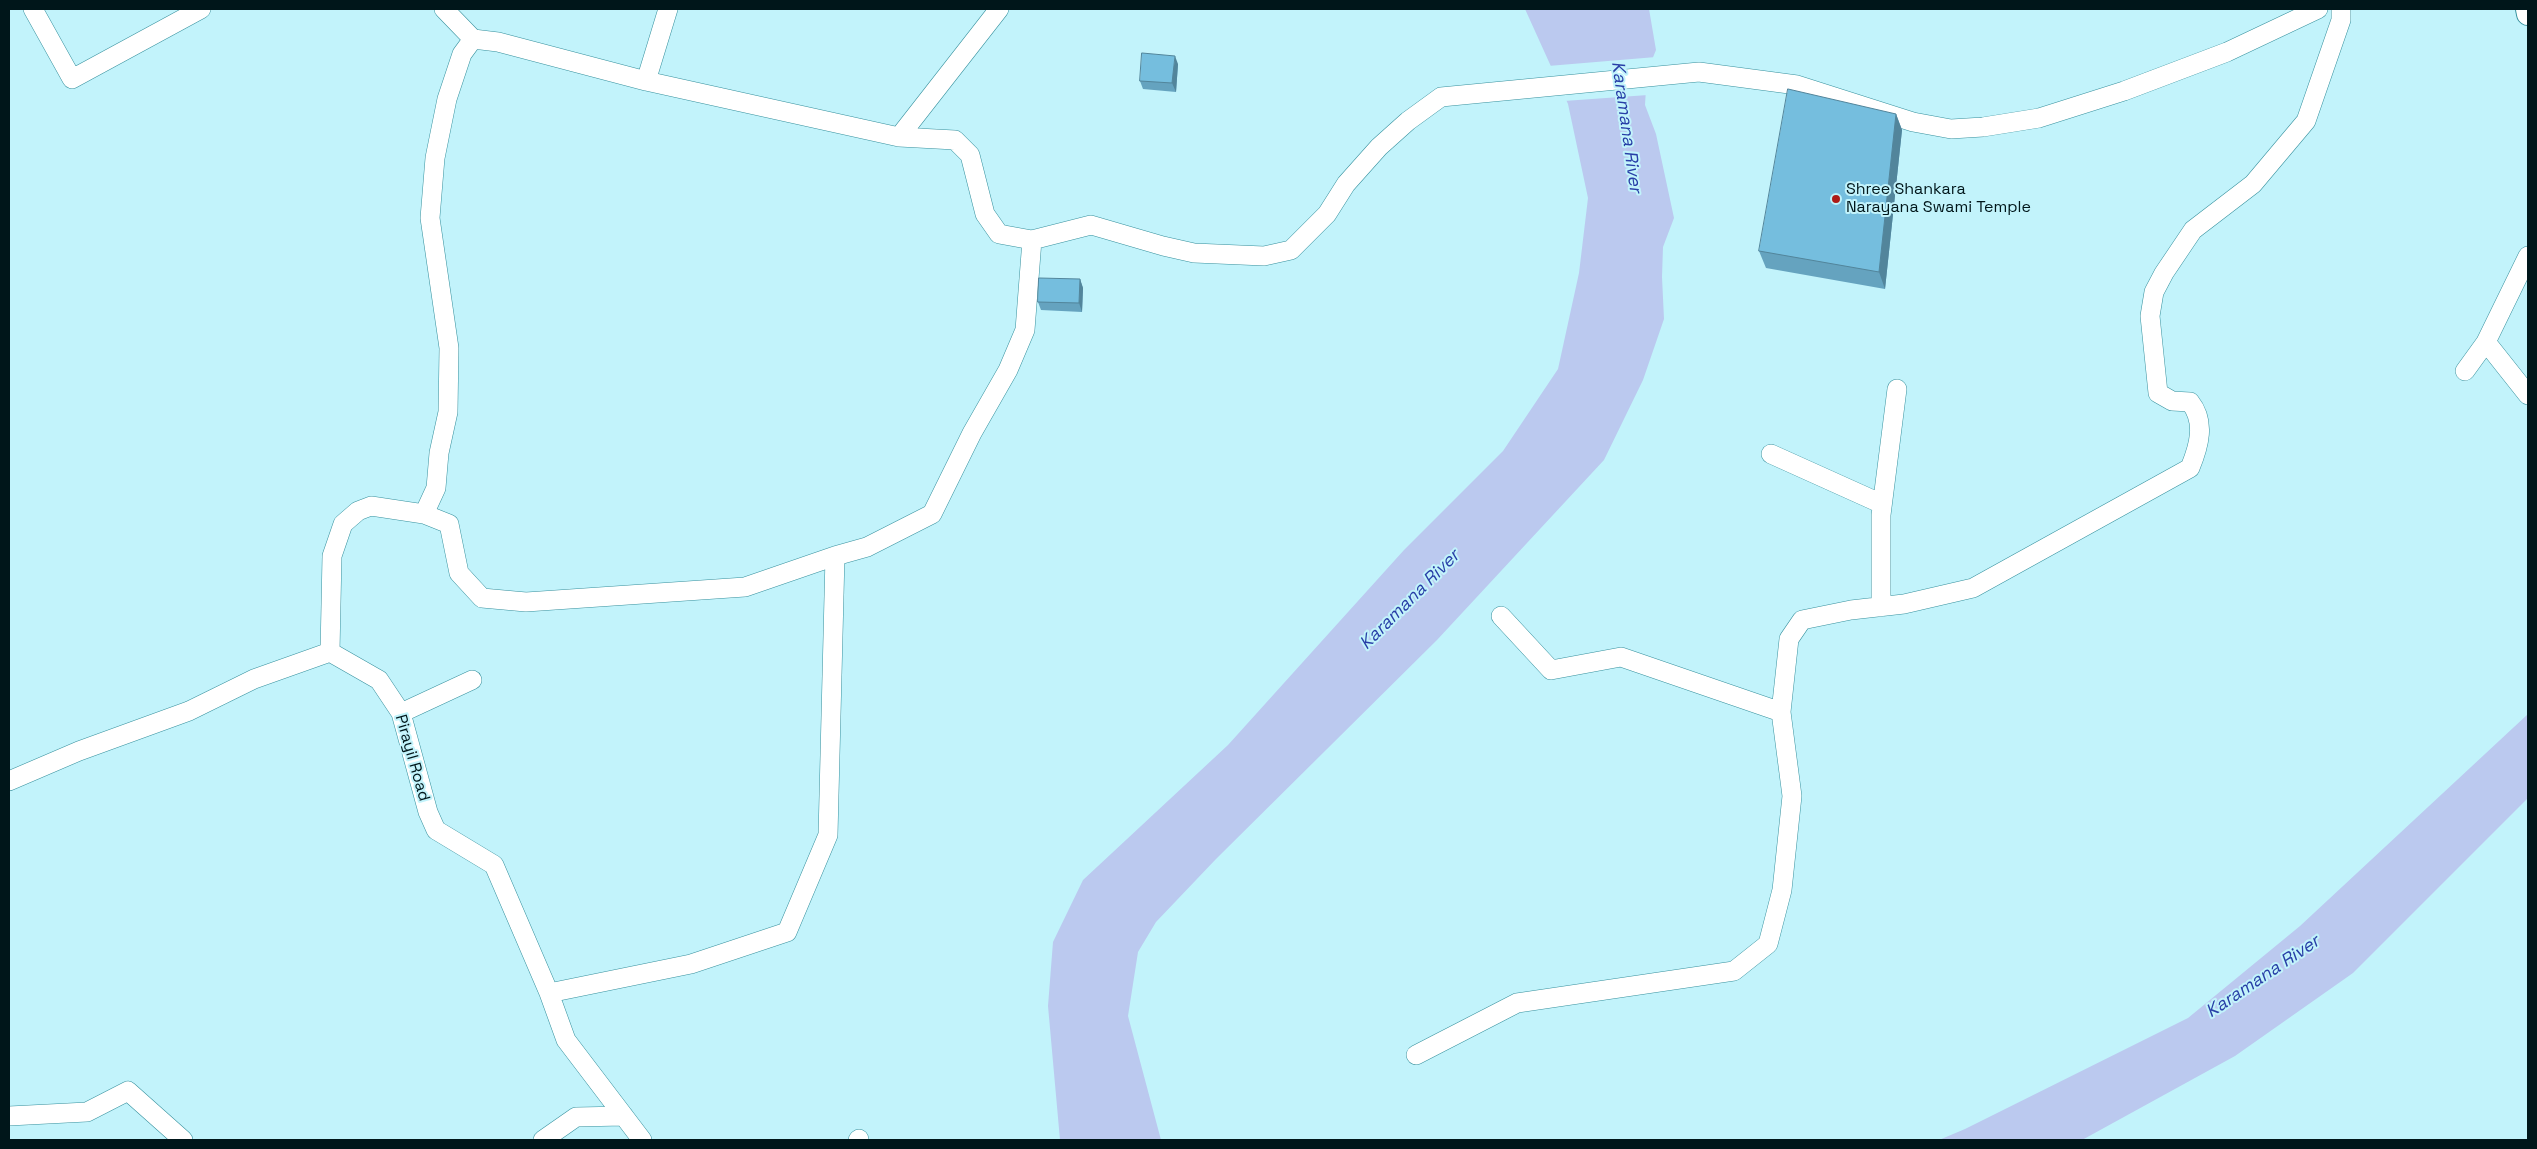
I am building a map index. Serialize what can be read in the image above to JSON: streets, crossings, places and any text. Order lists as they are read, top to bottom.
{
  "streets": {
    "street": ["Pirayil Road"]
  },
  "water": ["Karamana River"],
  "places": ["Shree Shankara Narayana Swami Temple"]
}
